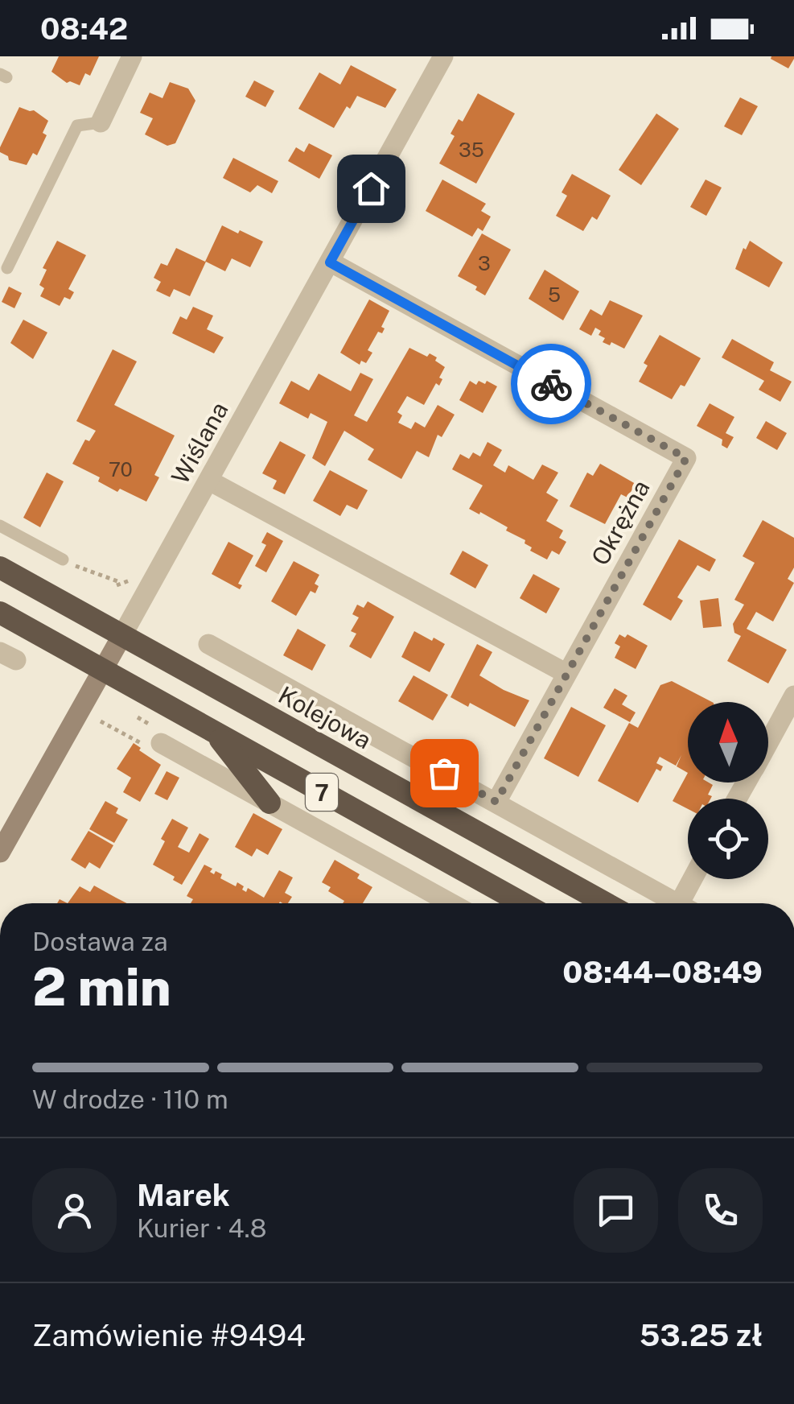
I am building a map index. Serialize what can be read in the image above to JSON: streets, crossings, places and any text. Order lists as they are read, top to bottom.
{
  "streets": {
    "highway": ["Kolejowa", "7"],
    "main road": ["Wiślana"],
    "street": ["Okrężna"]
  },
  "crossings": [
    ["Wiślana", "Okrężna"],
    ["Wiślana", "Kolejowa"],
    ["Wiślana", "7"],
    ["Okrężna", "Kolejowa"]
  ],
  "house_numbers": [
    "35",
    "3",
    "5",
    "70"
  ],
  "north": "top",
  "page": {
    "status": "08:42",
    "heading": ["2 min", "Dostawa za", "08:44–08:49"],
    "panel": [
      "Marek",
      "Kurier · 4.8",
      "Zamówienie #9494",
      "53.25 zł"
    ],
    "bar": "W drodze · 110 m"
  }
}
